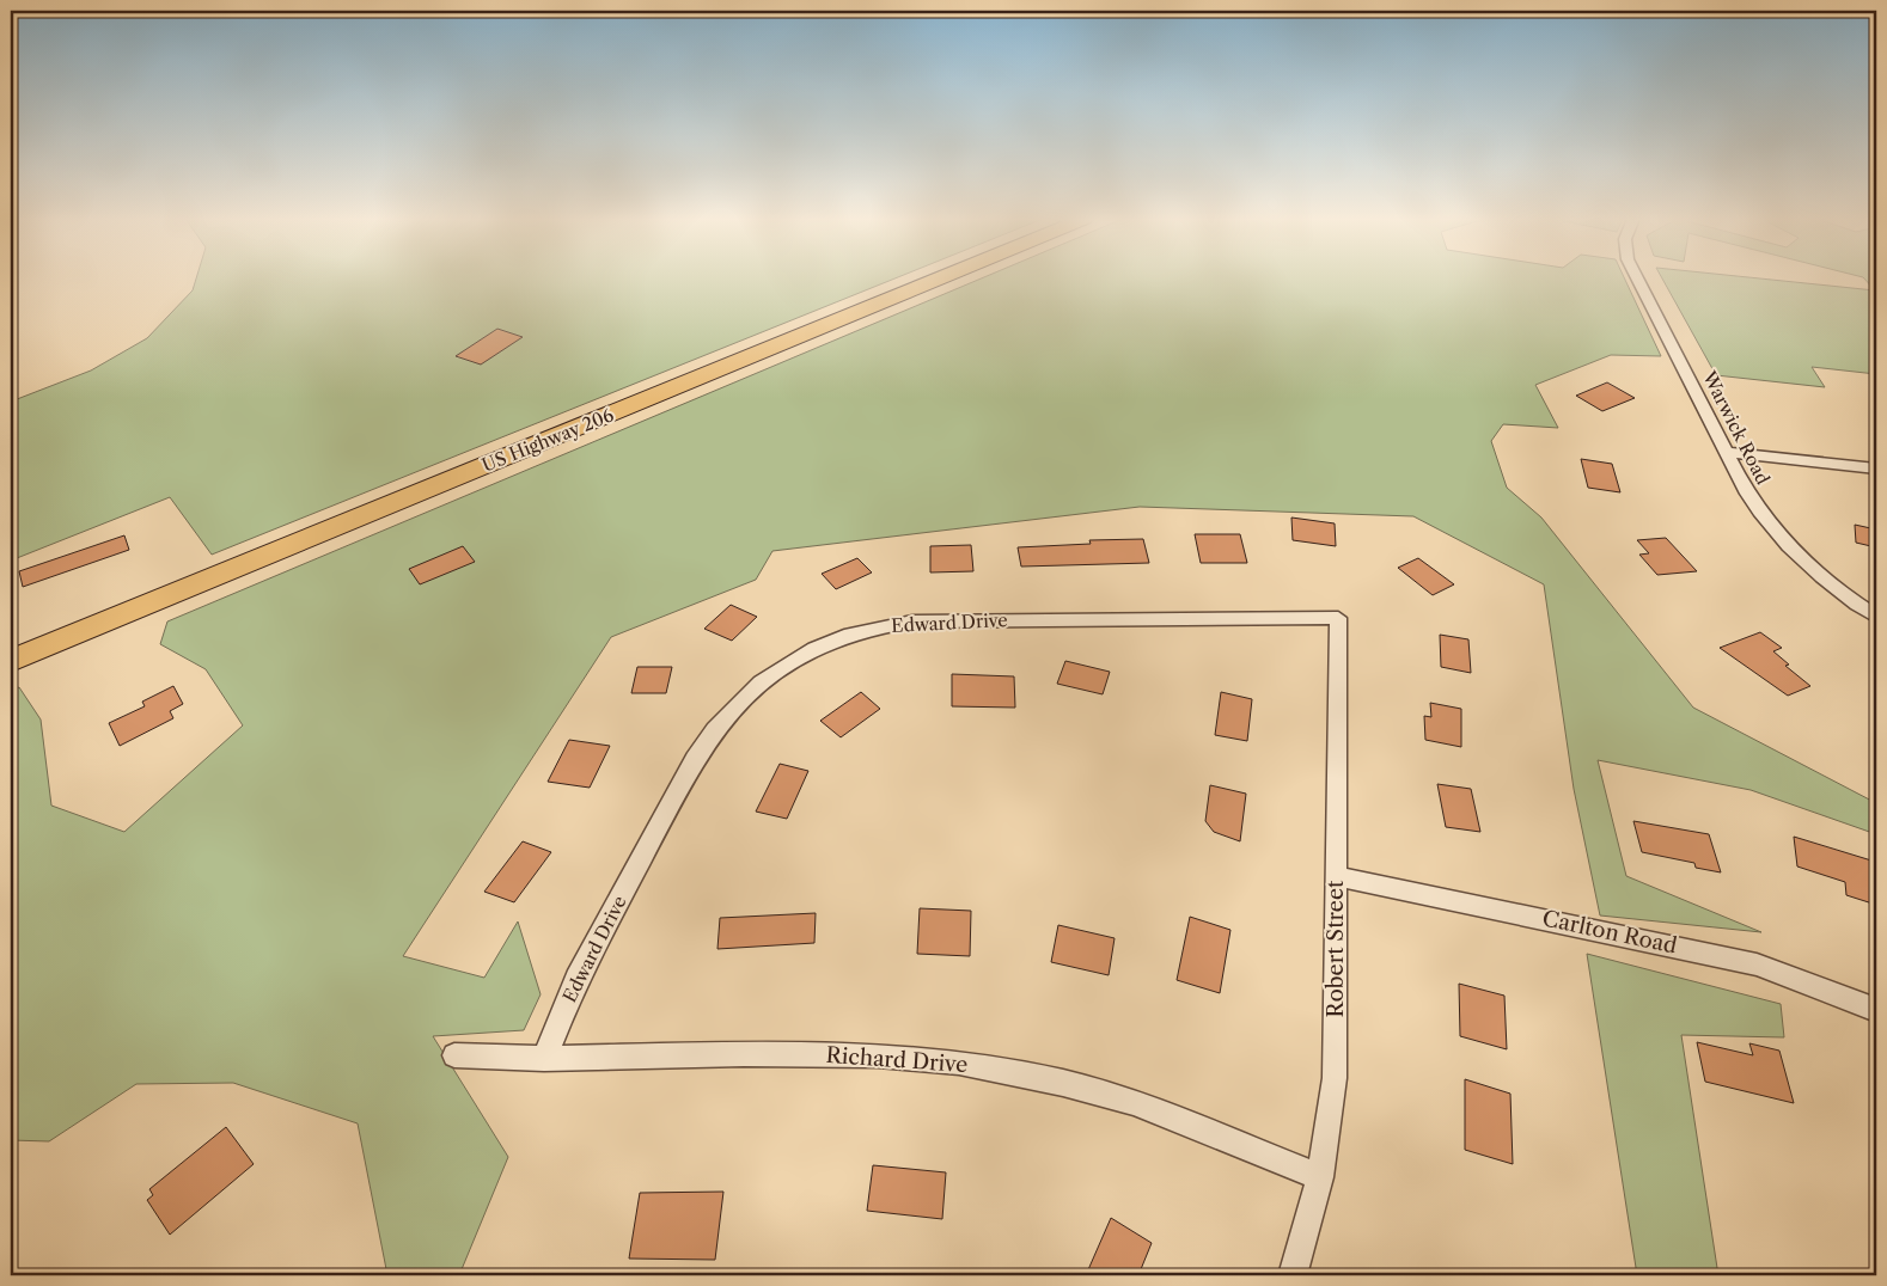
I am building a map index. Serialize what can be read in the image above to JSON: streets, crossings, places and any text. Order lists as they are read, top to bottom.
{
  "streets": {
    "highway": ["US Highway 206"],
    "street": [
      "Warwick Road",
      "Edward Drive",
      "Carlton Road",
      "Robert Street",
      "Richard Drive"
    ]
  },
  "crossings": [
    ["Edward Drive", "Robert Street"],
    ["Edward Drive", "Richard Drive"],
    ["Carlton Road", "Robert Street"],
    ["Robert Street", "Richard Drive"]
  ]
}
